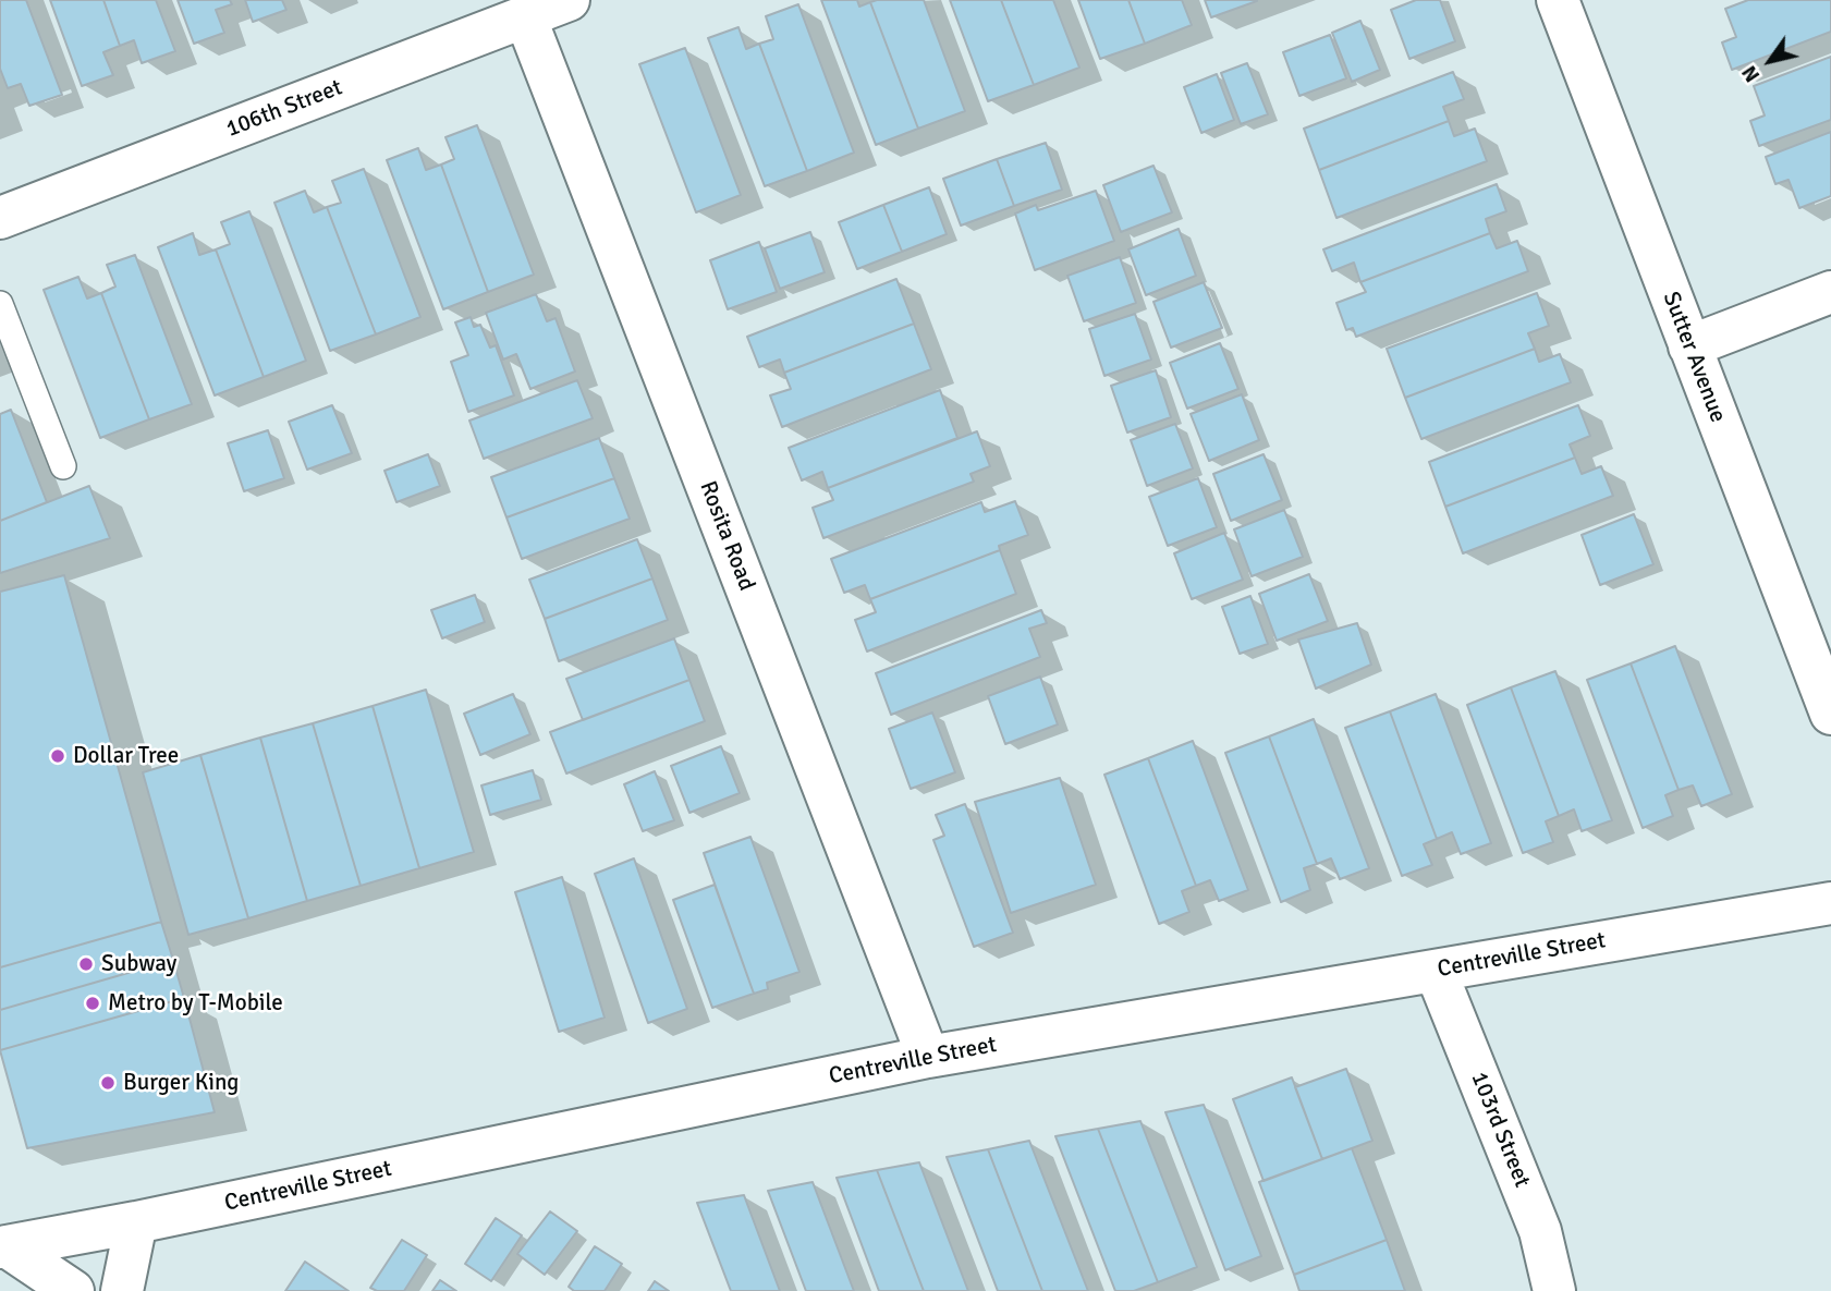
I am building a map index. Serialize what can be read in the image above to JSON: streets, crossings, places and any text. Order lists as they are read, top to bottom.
{
  "streets": {
    "street": [
      "106th Street",
      "Sutter Avenue",
      "Rosita Road",
      "Centreville Street",
      "103rd Street"
    ]
  },
  "crossings": [
    ["106th Street", "Rosita Road"],
    ["Rosita Road", "Centreville Street"],
    ["Centreville Street", "103rd Street"]
  ],
  "places": [
    "Dollar Tree",
    "Subway",
    "Metro by T-Mobile",
    "Burger King"
  ],
  "north": "bottom left"
}
